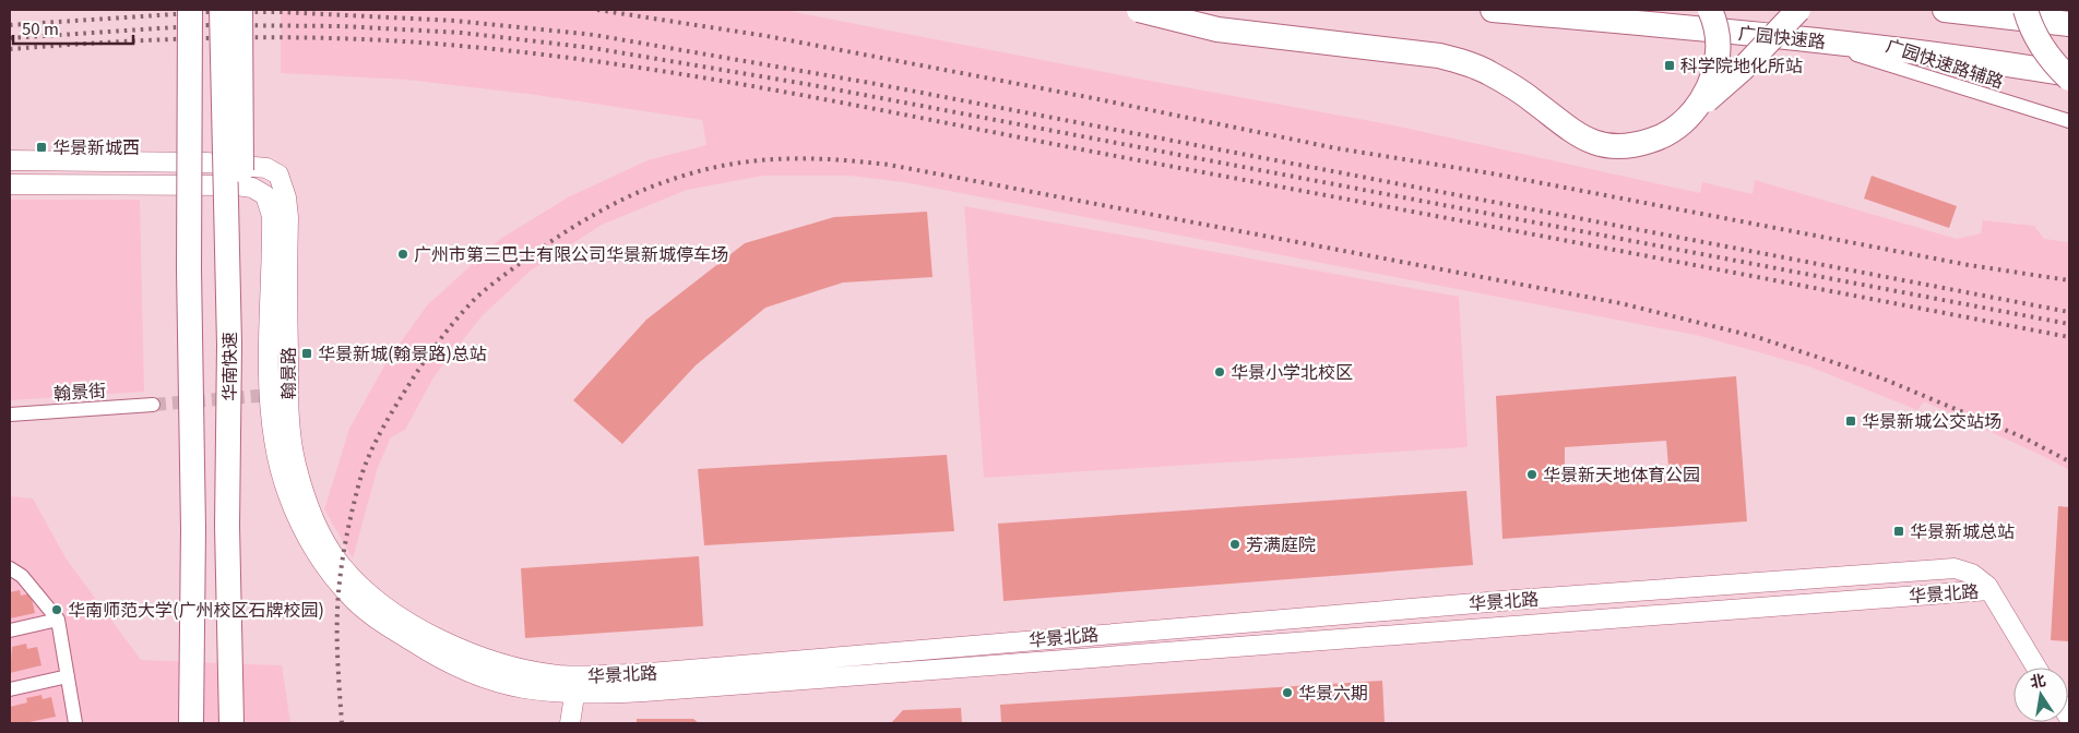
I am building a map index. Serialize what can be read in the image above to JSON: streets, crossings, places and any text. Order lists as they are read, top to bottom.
{
  "streets": {
    "highway": ["广园快速路", "华南快速"],
    "street": [
      "广园快速路辅路",
      "翰景路",
      "翰景街",
      "华景北路"
    ]
  },
  "crossings": [
    ["广园快速路", "广园快速路辅路"],
    ["翰景路", "华景北路"]
  ],
  "places": {
    "transit": [
      "科学院地化所站",
      "华景新城西",
      "华景新城(翰景路)总站",
      "华景新城公交站场",
      "华景新城总站"
    ],
    "other": [
      "广州市第三巴士有限公司华景新城停车场",
      "华景小学北校区",
      "华景新天地体育公园",
      "芳满庭院",
      "华南师范大学(广州校区石牌校园)",
      "华景六期"
    ]
  },
  "scale_bar": "50 m",
  "north": "top"
}
